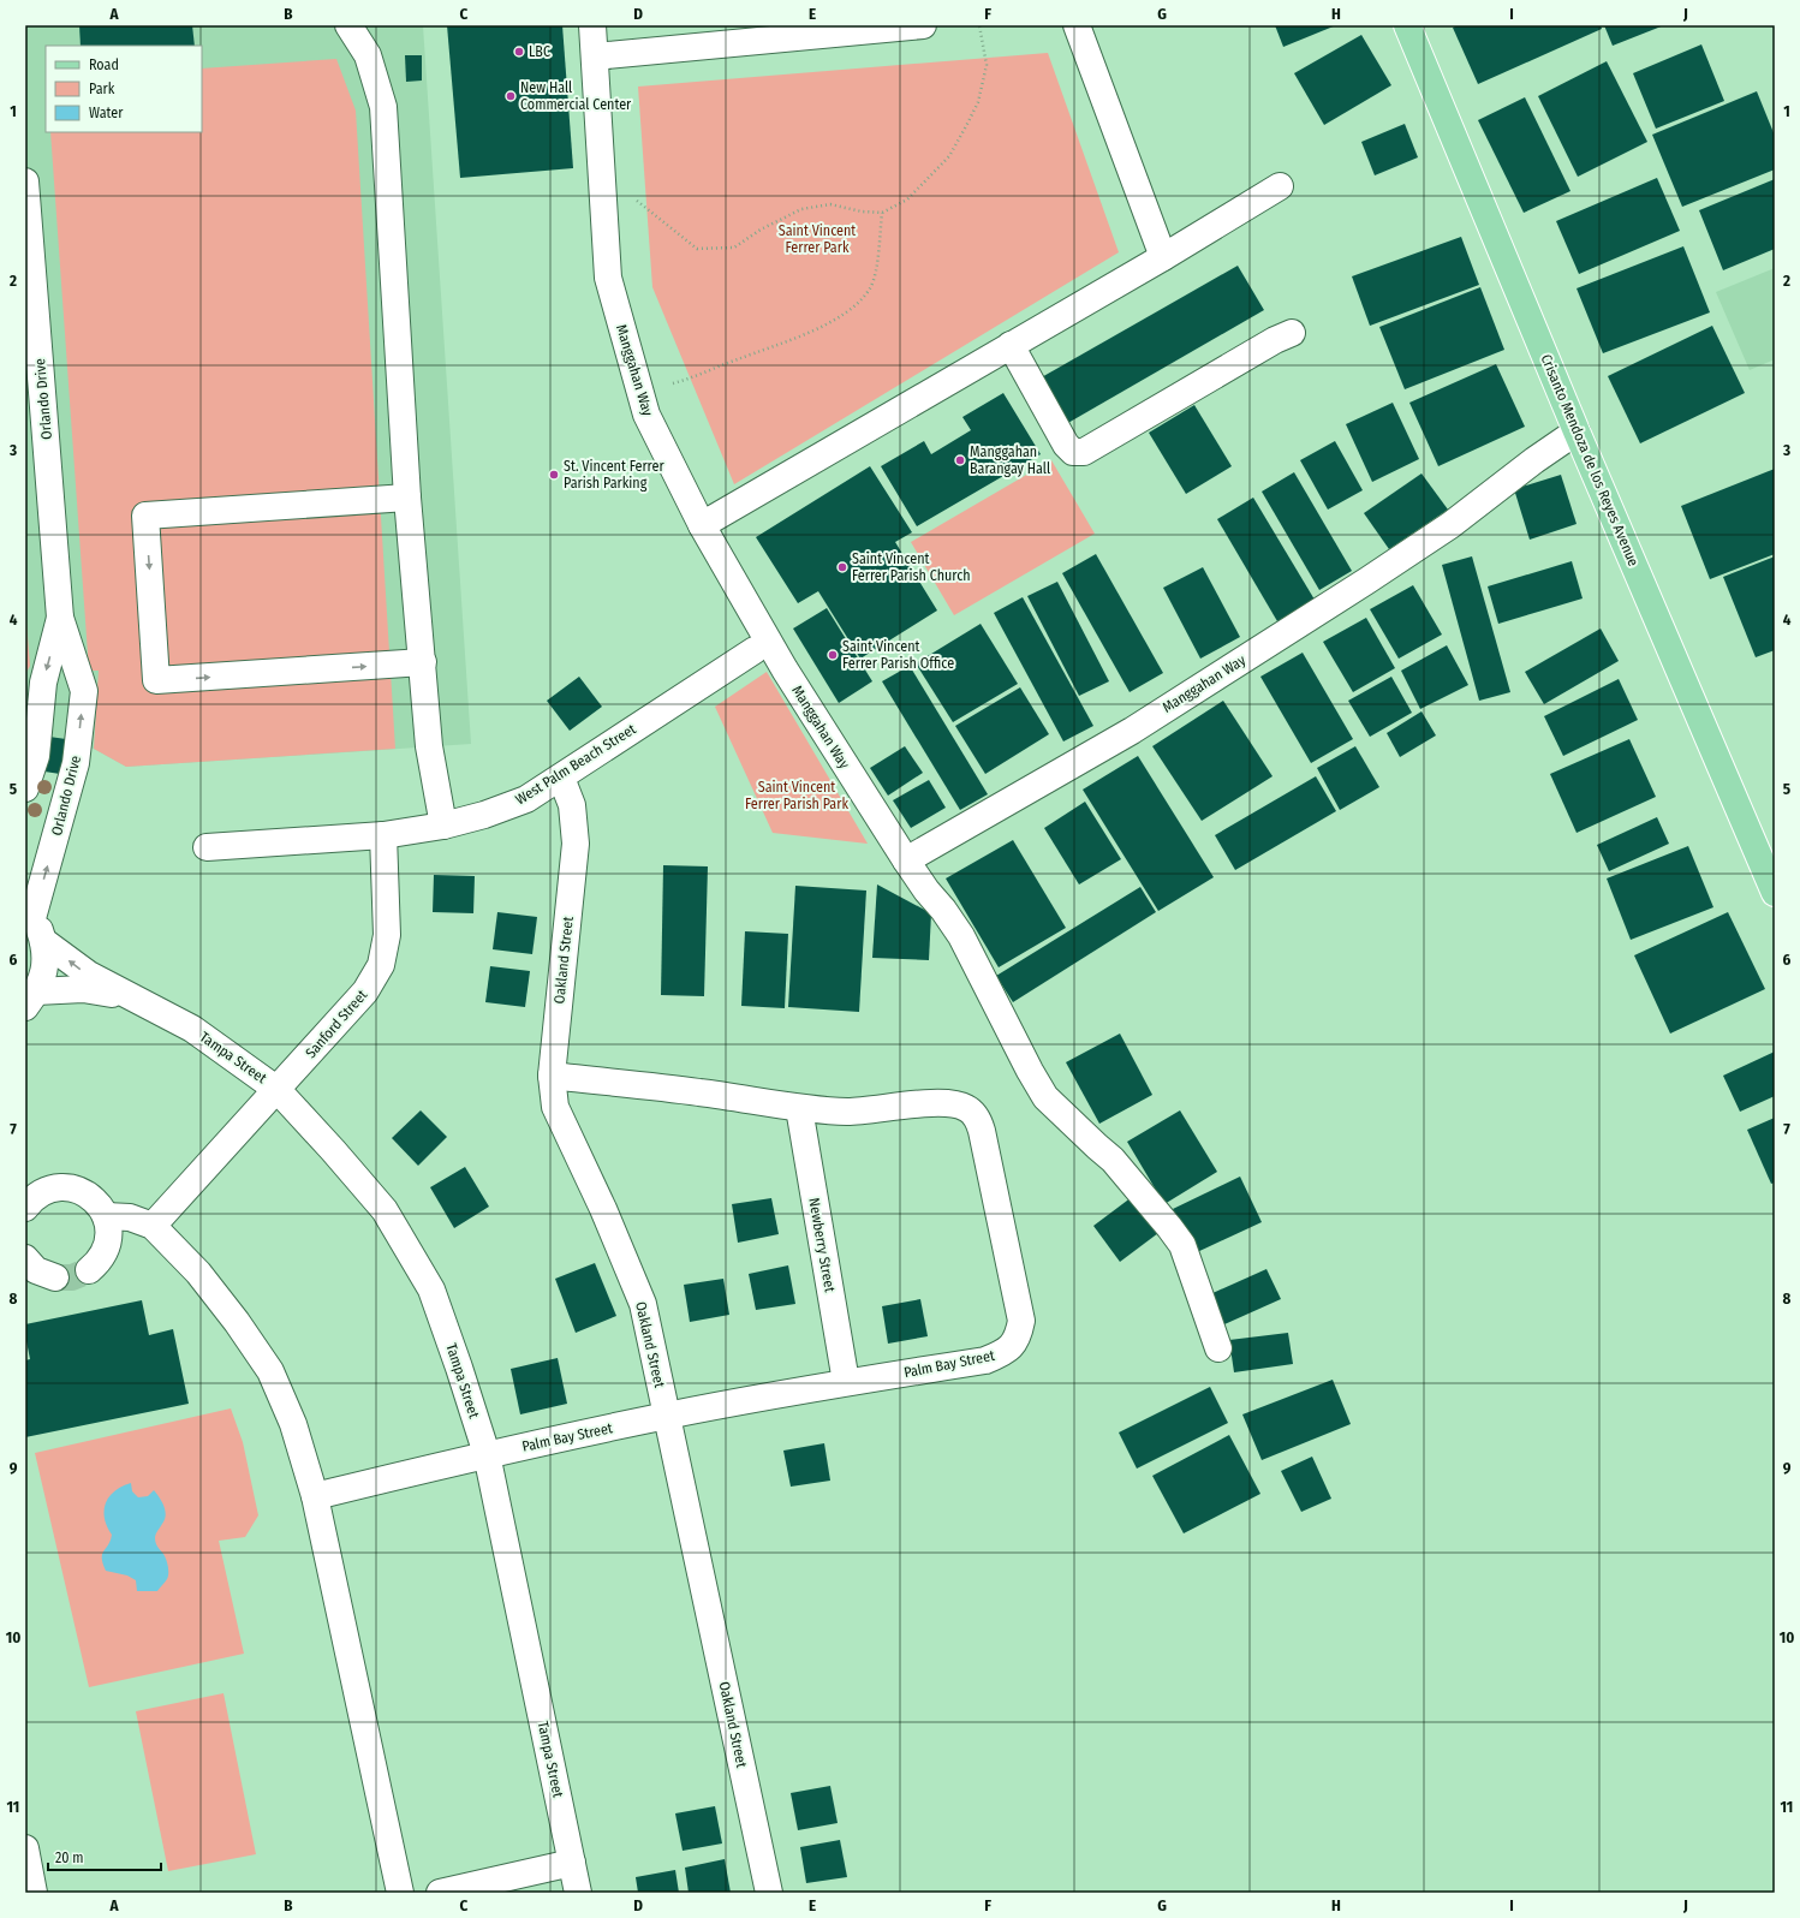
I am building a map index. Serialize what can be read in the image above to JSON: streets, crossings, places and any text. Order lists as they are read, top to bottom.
{
  "streets": {
    "main road": ["Crisanto Mendoza de los Reyes Avenue"],
    "street": [
      "Manggahan Way",
      "Orlando Drive",
      "West Palm Beach Street",
      "Oakland Street",
      "Sanford Street",
      "Tampa Street",
      "Newberry Street",
      "Palm Bay Street"
    ]
  },
  "crossings": [
    ["Manggahan Way", "Crisanto Mendoza de los Reyes Avenue"],
    ["West Palm Beach Street", "Oakland Street"],
    ["West Palm Beach Street", "Sanford Street"],
    ["Oakland Street", "Palm Bay Street"],
    ["Sanford Street", "Tampa Street"],
    ["Tampa Street", "Palm Bay Street"],
    ["Newberry Street", "Palm Bay Street"]
  ],
  "parks": ["Saint Vincent Ferrer Park", "Saint Vincent Ferrer Parish Park"],
  "places": [
    "LBC",
    "New Hall Commercial Center",
    "Manggahan Barangay Hall",
    "St. Vincent Ferrer Parish Parking",
    "Saint Vincent Ferrer Parish Church",
    "Saint Vincent Ferrer Parish Office"
  ],
  "legend": ["Road", "Park", "Water"],
  "scale_bar": "20 m",
  "grid": {
    "columns": [
      "A",
      "B",
      "C",
      "D",
      "E",
      "F",
      "G",
      "H",
      "I",
      "J"
    ],
    "rows": [
      "1",
      "2",
      "3",
      "4",
      "5",
      "6",
      "7",
      "8",
      "9",
      "10",
      "11"
    ]
  }
}
